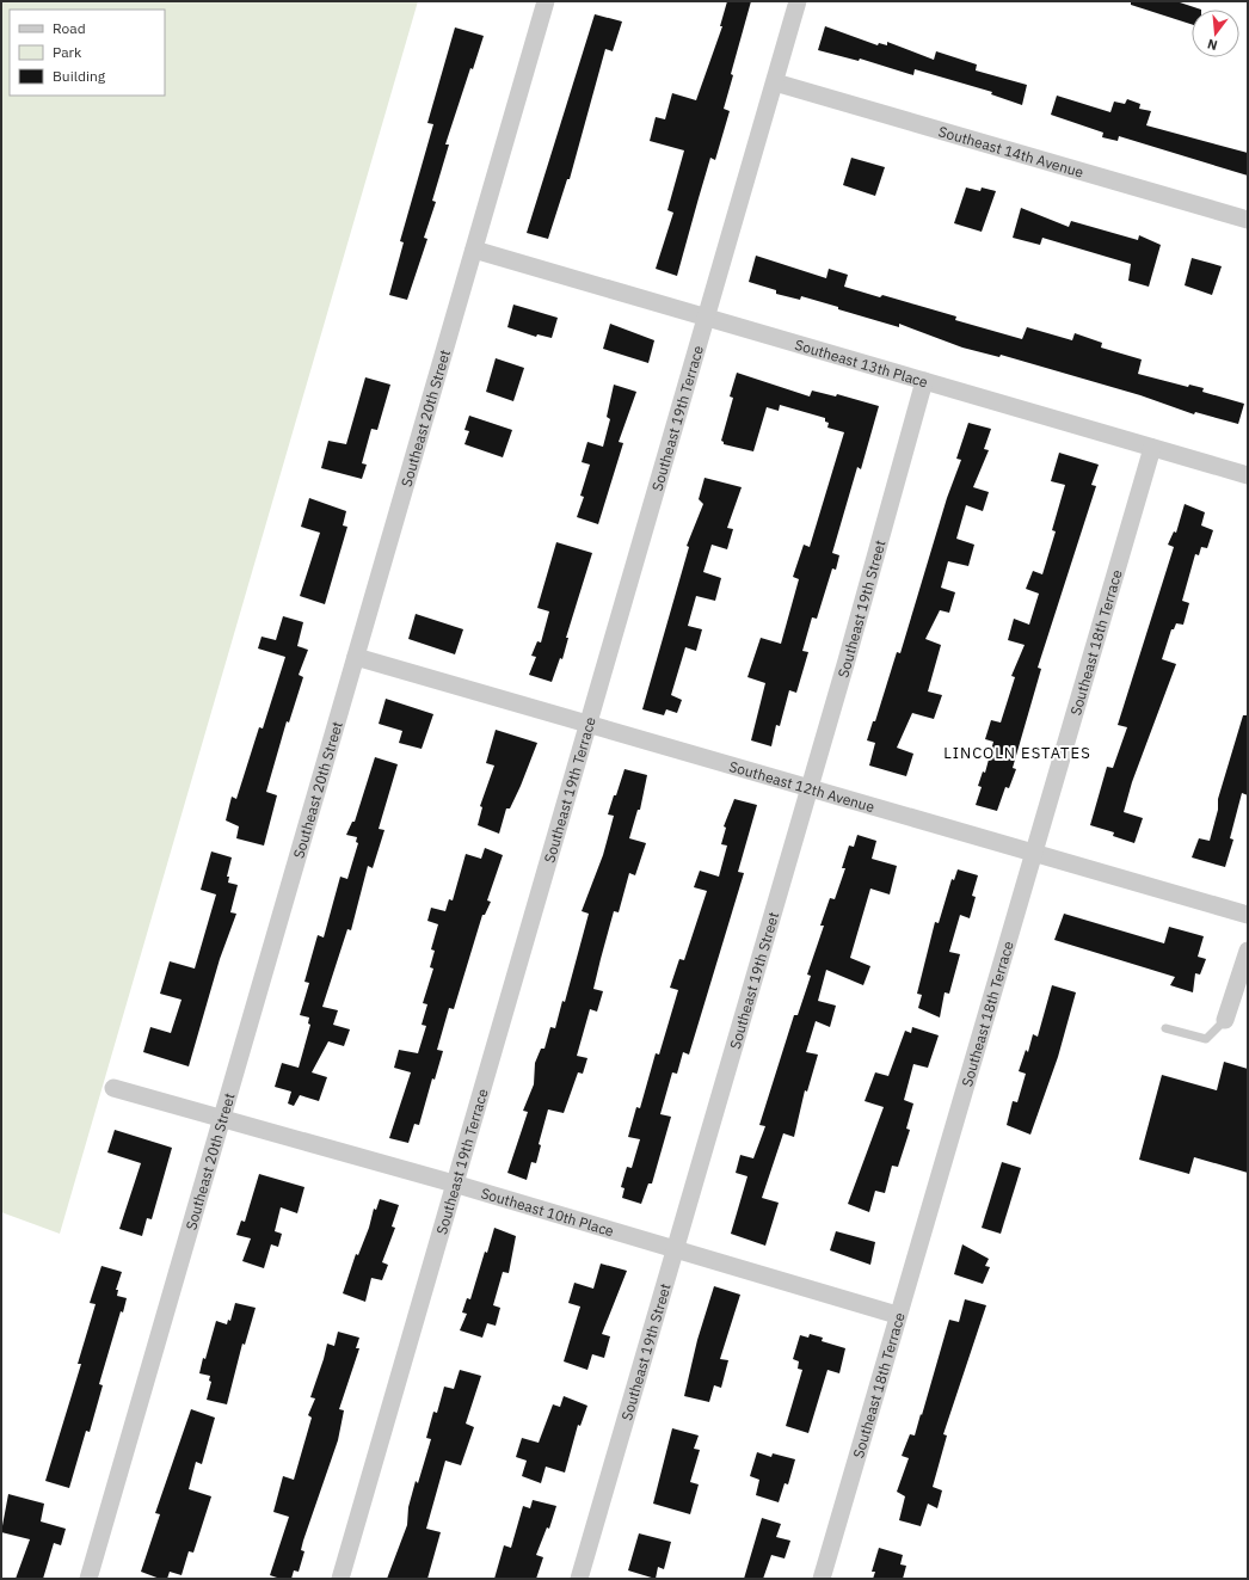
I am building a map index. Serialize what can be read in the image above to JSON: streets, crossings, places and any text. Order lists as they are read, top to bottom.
{
  "streets": {
    "street": [
      "Southeast 14th Avenue",
      "Southeast 13th Place",
      "Southeast 20th Street",
      "Southeast 19th Terrace",
      "Southeast 19th Street",
      "Southeast 18th Terrace",
      "Southeast 12th Avenue",
      "Southeast 10th Place"
    ]
  },
  "crossings": [
    ["Southeast 14th Avenue", "Southeast 19th Terrace"],
    ["Southeast 13th Place", "Southeast 20th Street"],
    ["Southeast 13th Place", "Southeast 19th Terrace"],
    ["Southeast 13th Place", "Southeast 19th Street"],
    ["Southeast 13th Place", "Southeast 18th Terrace"],
    ["Southeast 20th Street", "Southeast 12th Avenue"],
    ["Southeast 20th Street", "Southeast 10th Place"],
    ["Southeast 19th Terrace", "Southeast 12th Avenue"],
    ["Southeast 19th Terrace", "Southeast 10th Place"],
    ["Southeast 19th Street", "Southeast 12th Avenue"],
    ["Southeast 19th Street", "Southeast 10th Place"],
    ["Southeast 18th Terrace", "Southeast 12th Avenue"],
    ["Southeast 18th Terrace", "Southeast 10th Place"]
  ],
  "districts": ["LINCOLN ESTATES"],
  "legend": ["Road", "Park", "Building"],
  "north": "bottom"
}
